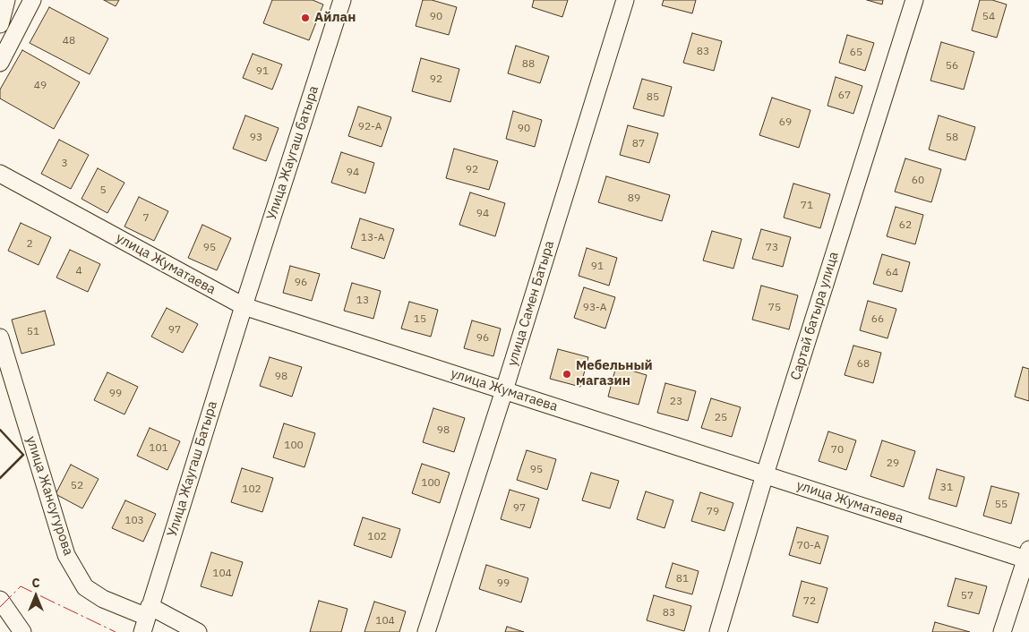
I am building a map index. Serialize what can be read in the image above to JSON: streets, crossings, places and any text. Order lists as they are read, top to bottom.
{
  "streets": {
    "street": [
      "Улица Жаугаш батыра",
      "улица Жуматаева",
      "улица Самен Батыра",
      "Сартай батыра улица",
      "Улица Жаугаш Батыра",
      "улица Жансугурова"
    ]
  },
  "crossings": [
    ["Улица Жаугаш батыра", "улица Жуматаева"],
    ["Улица Жаугаш батыра", "Улица Жаугаш Батыра"],
    ["улица Жуматаева", "улица Самен Батыра"],
    ["улица Жуматаева", "Сартай батыра улица"],
    ["улица Жуматаева", "Улица Жаугаш Батыра"],
    ["Улица Жаугаш Батыра", "улица Жансугурова"]
  ],
  "places": ["Айлан", "Мебельный магазин"],
  "house_numbers": [
    "90",
    "54",
    "48",
    "83",
    "65",
    "88",
    "56",
    "91",
    "92",
    "49",
    "67",
    "85",
    "69",
    "92-А",
    "90",
    "93",
    "58",
    "87",
    "3",
    "92",
    "94",
    "60",
    "5",
    "89",
    "71",
    "94",
    "7",
    "62",
    "13-А",
    "2",
    "95",
    "73",
    "91",
    "4",
    "64",
    "96",
    "13",
    "93-А",
    "75",
    "15",
    "66",
    "97",
    "51",
    "96",
    "68",
    "98",
    "99",
    "23",
    "25",
    "98",
    "100",
    "101",
    "70",
    "29",
    "95",
    "100",
    "52",
    "31",
    "102",
    "55",
    "97",
    "79",
    "103",
    "102",
    "70-А",
    "104",
    "81",
    "99",
    "57",
    "72",
    "83",
    "104"
  ],
  "north": "top"
}
